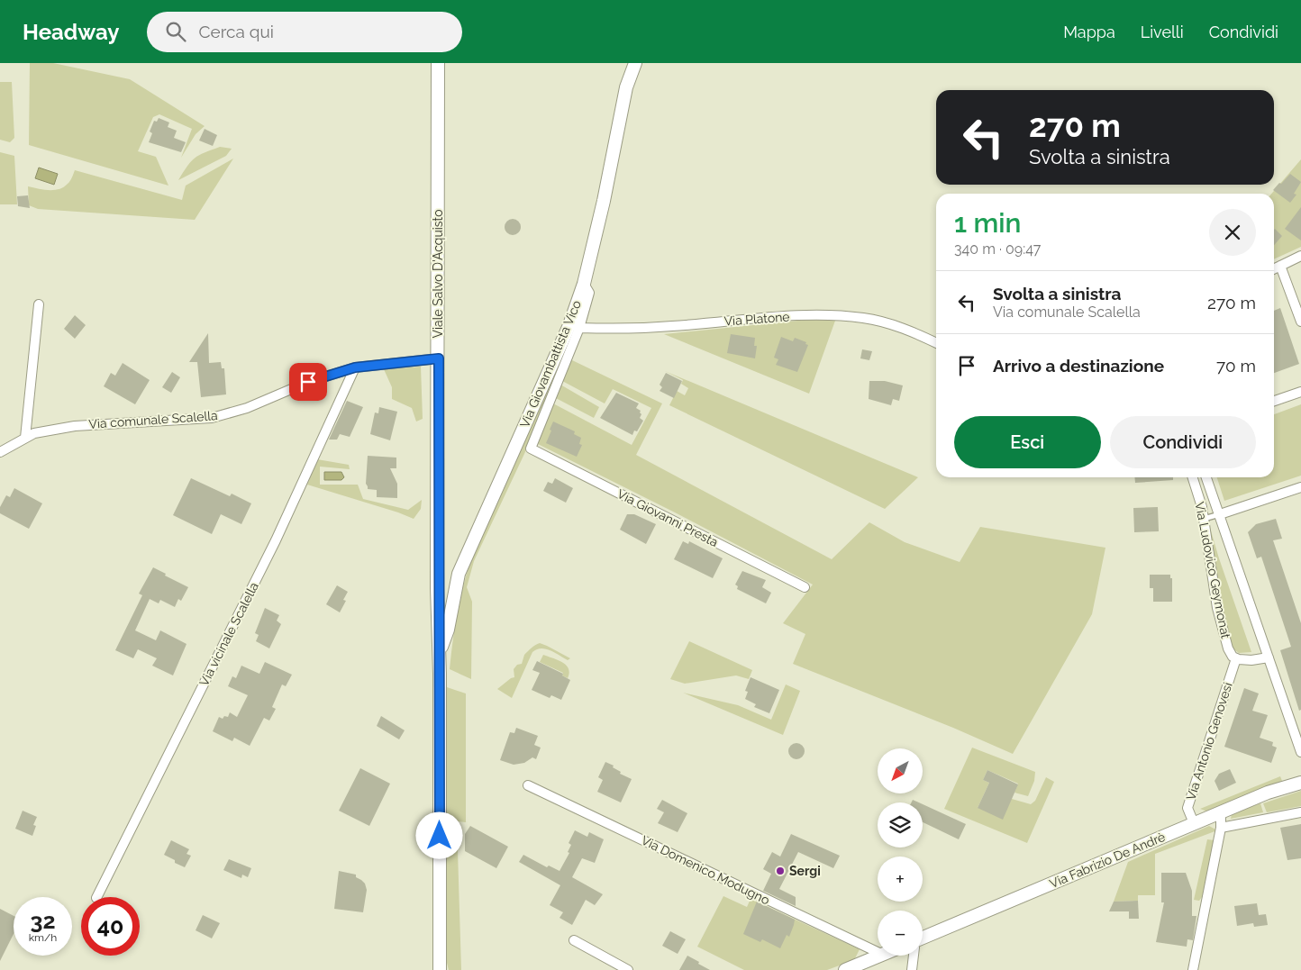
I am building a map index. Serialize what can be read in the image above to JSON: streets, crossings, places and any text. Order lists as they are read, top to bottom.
{
  "streets": {
    "street": [
      "Viale Salvo D'Acquisto",
      "Via Platone",
      "Via Giovambattista Vico",
      "Via comunale Scalella",
      "Via Giovanni Presta",
      "Via Ludovico Geymonat",
      "Via vicinale Scalella",
      "Via Antonio Genovesi",
      "Via Fabrizio De Andrè",
      "Via Domenico Modugno"
    ]
  },
  "crossings": [
    ["Viale Salvo D'Acquisto", "Via Giovambattista Vico"],
    ["Viale Salvo D'Acquisto", "Via comunale Scalella"],
    ["Via Platone", "Via Giovambattista Vico"],
    ["Via Platone", "Via Giovanni Presta"],
    ["Via Giovambattista Vico", "Via Giovanni Presta"],
    ["Via comunale Scalella", "Via vicinale Scalella"],
    ["Via Ludovico Geymonat", "Via Antonio Genovesi"],
    ["Via Antonio Genovesi", "Via Fabrizio De Andrè"]
  ],
  "places": ["Sergi"],
  "north": "bottom left",
  "page": {
    "header": "Headway",
    "search": "Cerca qui",
    "nav": ["Mappa", "Livelli", "Condividi"],
    "turn": ["270 m", "Svolta a sinistra"],
    "heading": ["1 min", "340 m · 09:47"],
    "list": [
      {
        "name": "Svolta a sinistra",
        "note": "Via comunale Scalella",
        "value": "270 m"
      },
      {
        "name": "Arrivo a destinazione",
        "value": "70 m"
      }
    ],
    "buttons": ["Esci", "Condividi"],
    "map_buttons": ["+", "−"],
    "speed": "32 km/h",
    "limit": "40"
  }
}
